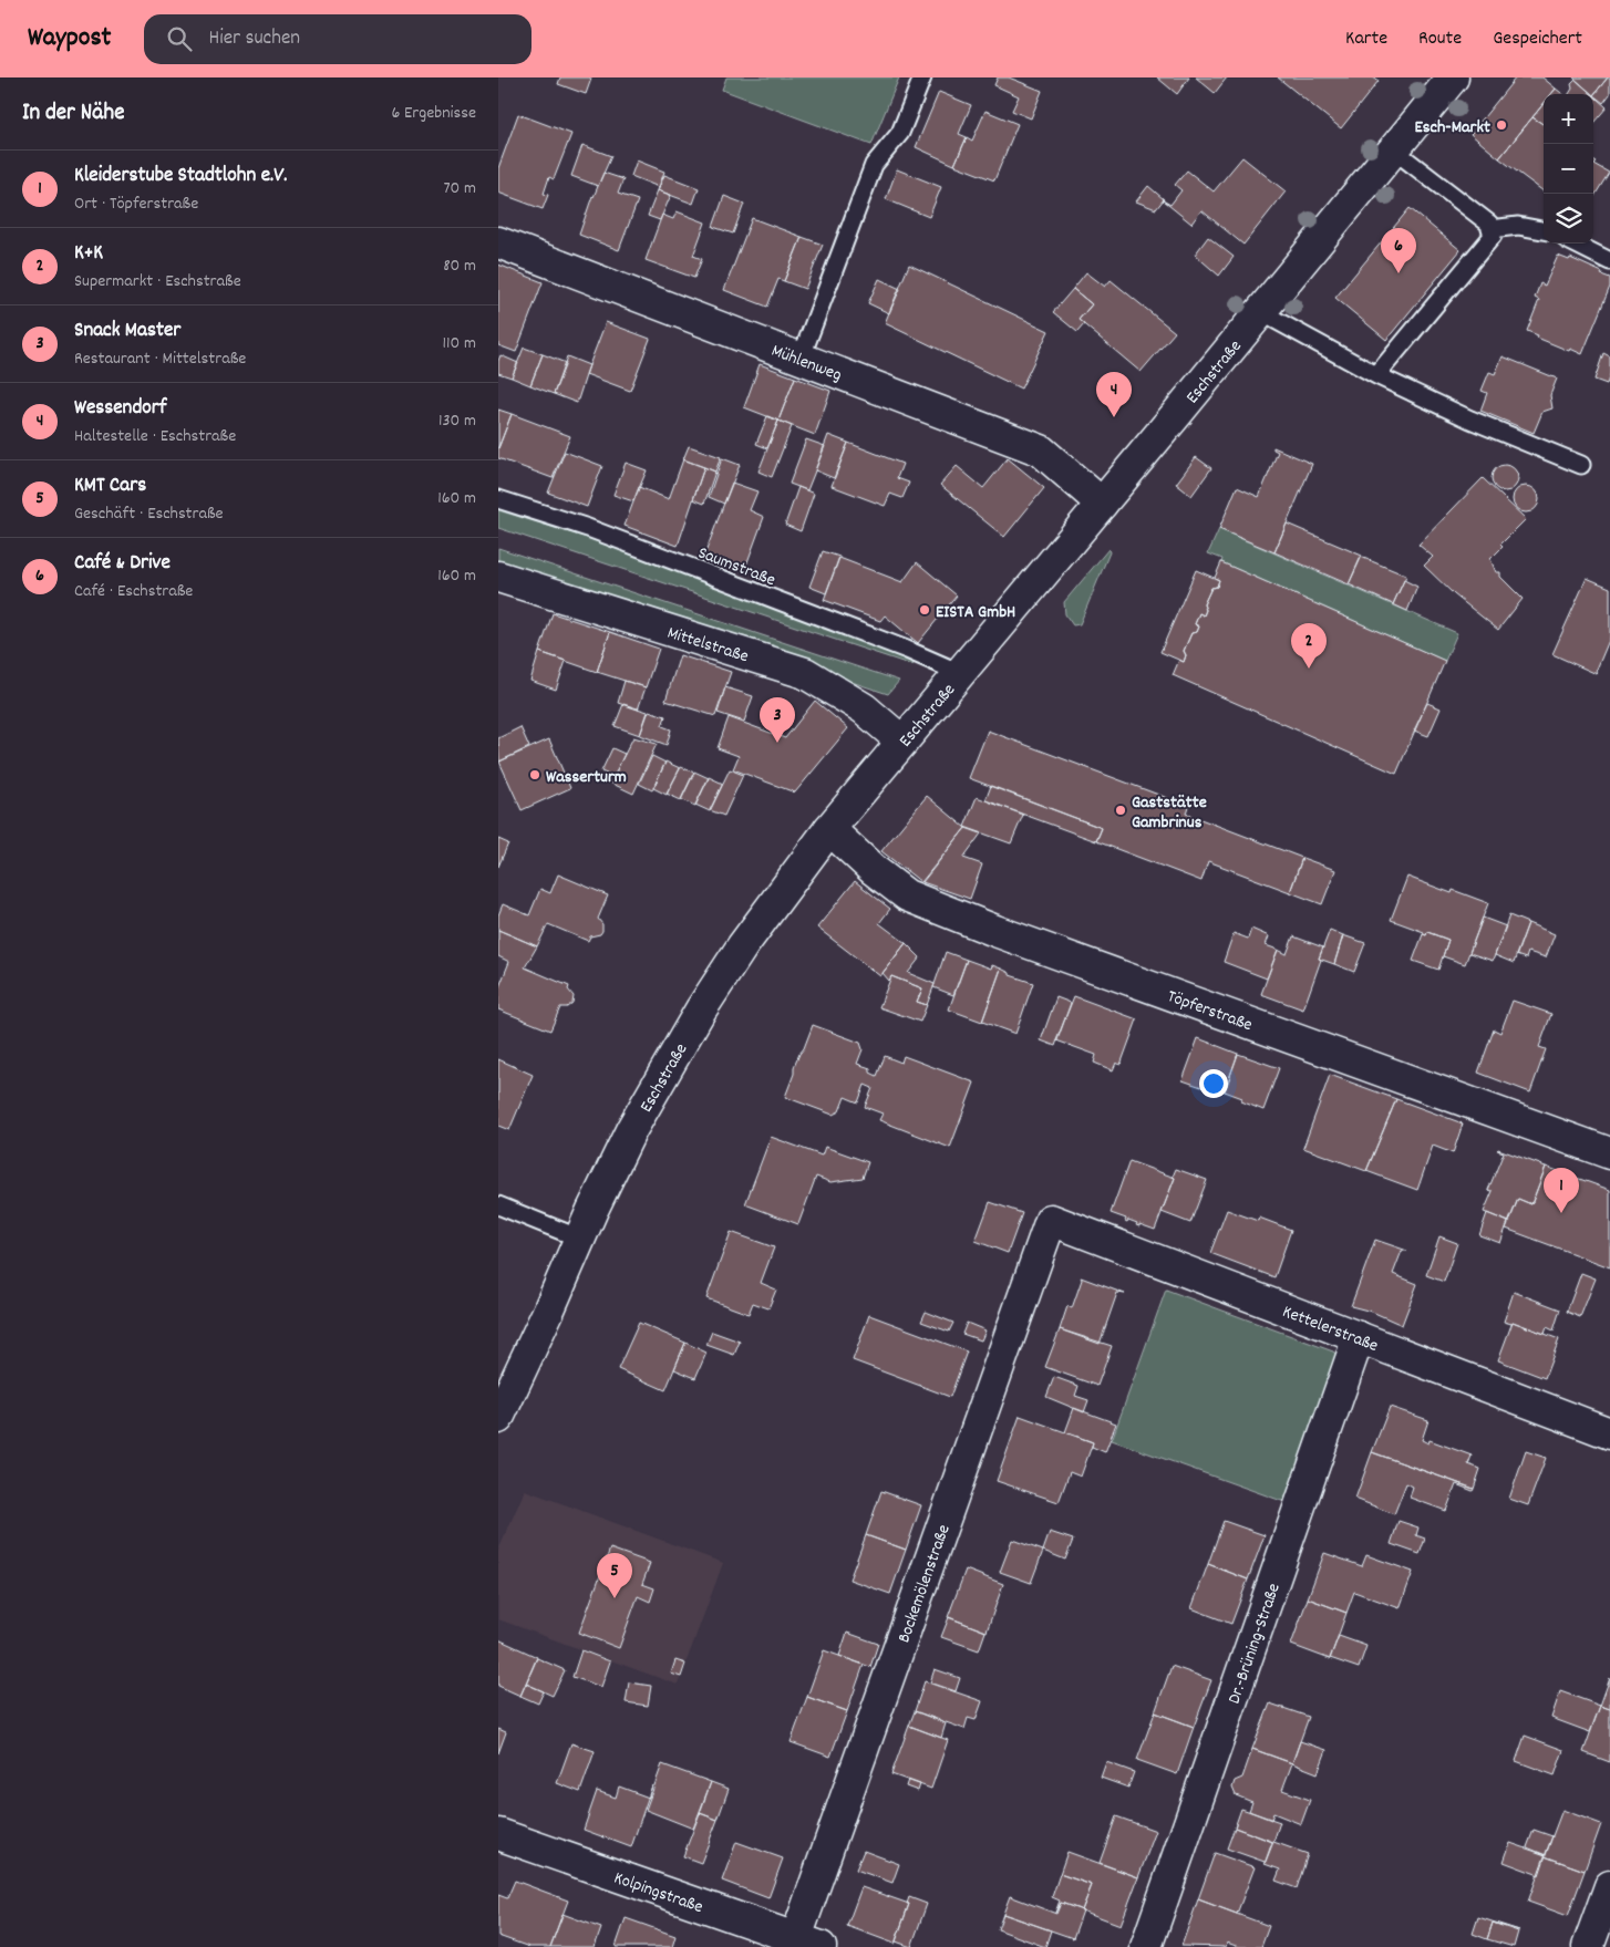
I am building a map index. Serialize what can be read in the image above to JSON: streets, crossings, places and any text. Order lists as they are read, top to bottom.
{
  "streets": {
    "street": [
      "Mühlenweg",
      "Eschstraße",
      "Mittelstraße",
      "Töpferstraße",
      "Kettelerstraße",
      "Bockemölenstraße",
      "Dr.-Brüning-Straße",
      "Kolpingstraße"
    ],
    "lane": ["Saumstraße"]
  },
  "crossings": [
    ["Mühlenweg", "Eschstraße"],
    ["Eschstraße", "Saumstraße"],
    ["Eschstraße", "Mittelstraße"],
    ["Eschstraße", "Töpferstraße"],
    ["Kettelerstraße", "Bockemölenstraße"],
    ["Kettelerstraße", "Dr.-Brüning-Straße"],
    ["Bockemölenstraße", "Kolpingstraße"]
  ],
  "places": [
    "Esch-Markt",
    "EISTA GmbH",
    "Wasserturm",
    "Gaststätte Gambrinus"
  ],
  "page": {
    "header": "Waypost",
    "search": "Hier suchen",
    "nav": ["Karte", "Route", "Gespeichert"],
    "heading": ["In der Nähe", "6 Ergebnisse"],
    "map_buttons": ["+", "−"],
    "list": [
      {
        "mark": "1",
        "name": "Kleiderstube Stadtlohn e.V.",
        "note": "Ort · Töpferstraße",
        "value": "70 m"
      },
      {
        "mark": "2",
        "name": "K+K",
        "note": "Supermarkt · Eschstraße",
        "value": "80 m"
      },
      {
        "mark": "3",
        "name": "Snack Master",
        "note": "Restaurant · Mittelstraße",
        "value": "110 m"
      },
      {
        "mark": "4",
        "name": "Wessendorf",
        "note": "Haltestelle · Eschstraße",
        "value": "130 m"
      },
      {
        "mark": "5",
        "name": "KMT Cars",
        "note": "Geschäft · Eschstraße",
        "value": "160 m"
      },
      {
        "mark": "6",
        "name": "Café & Drive",
        "note": "Café · Eschstraße",
        "value": "160 m"
      }
    ],
    "pins": [
      "6",
      "4",
      "2",
      "3",
      "1",
      "5"
    ]
  }
}
